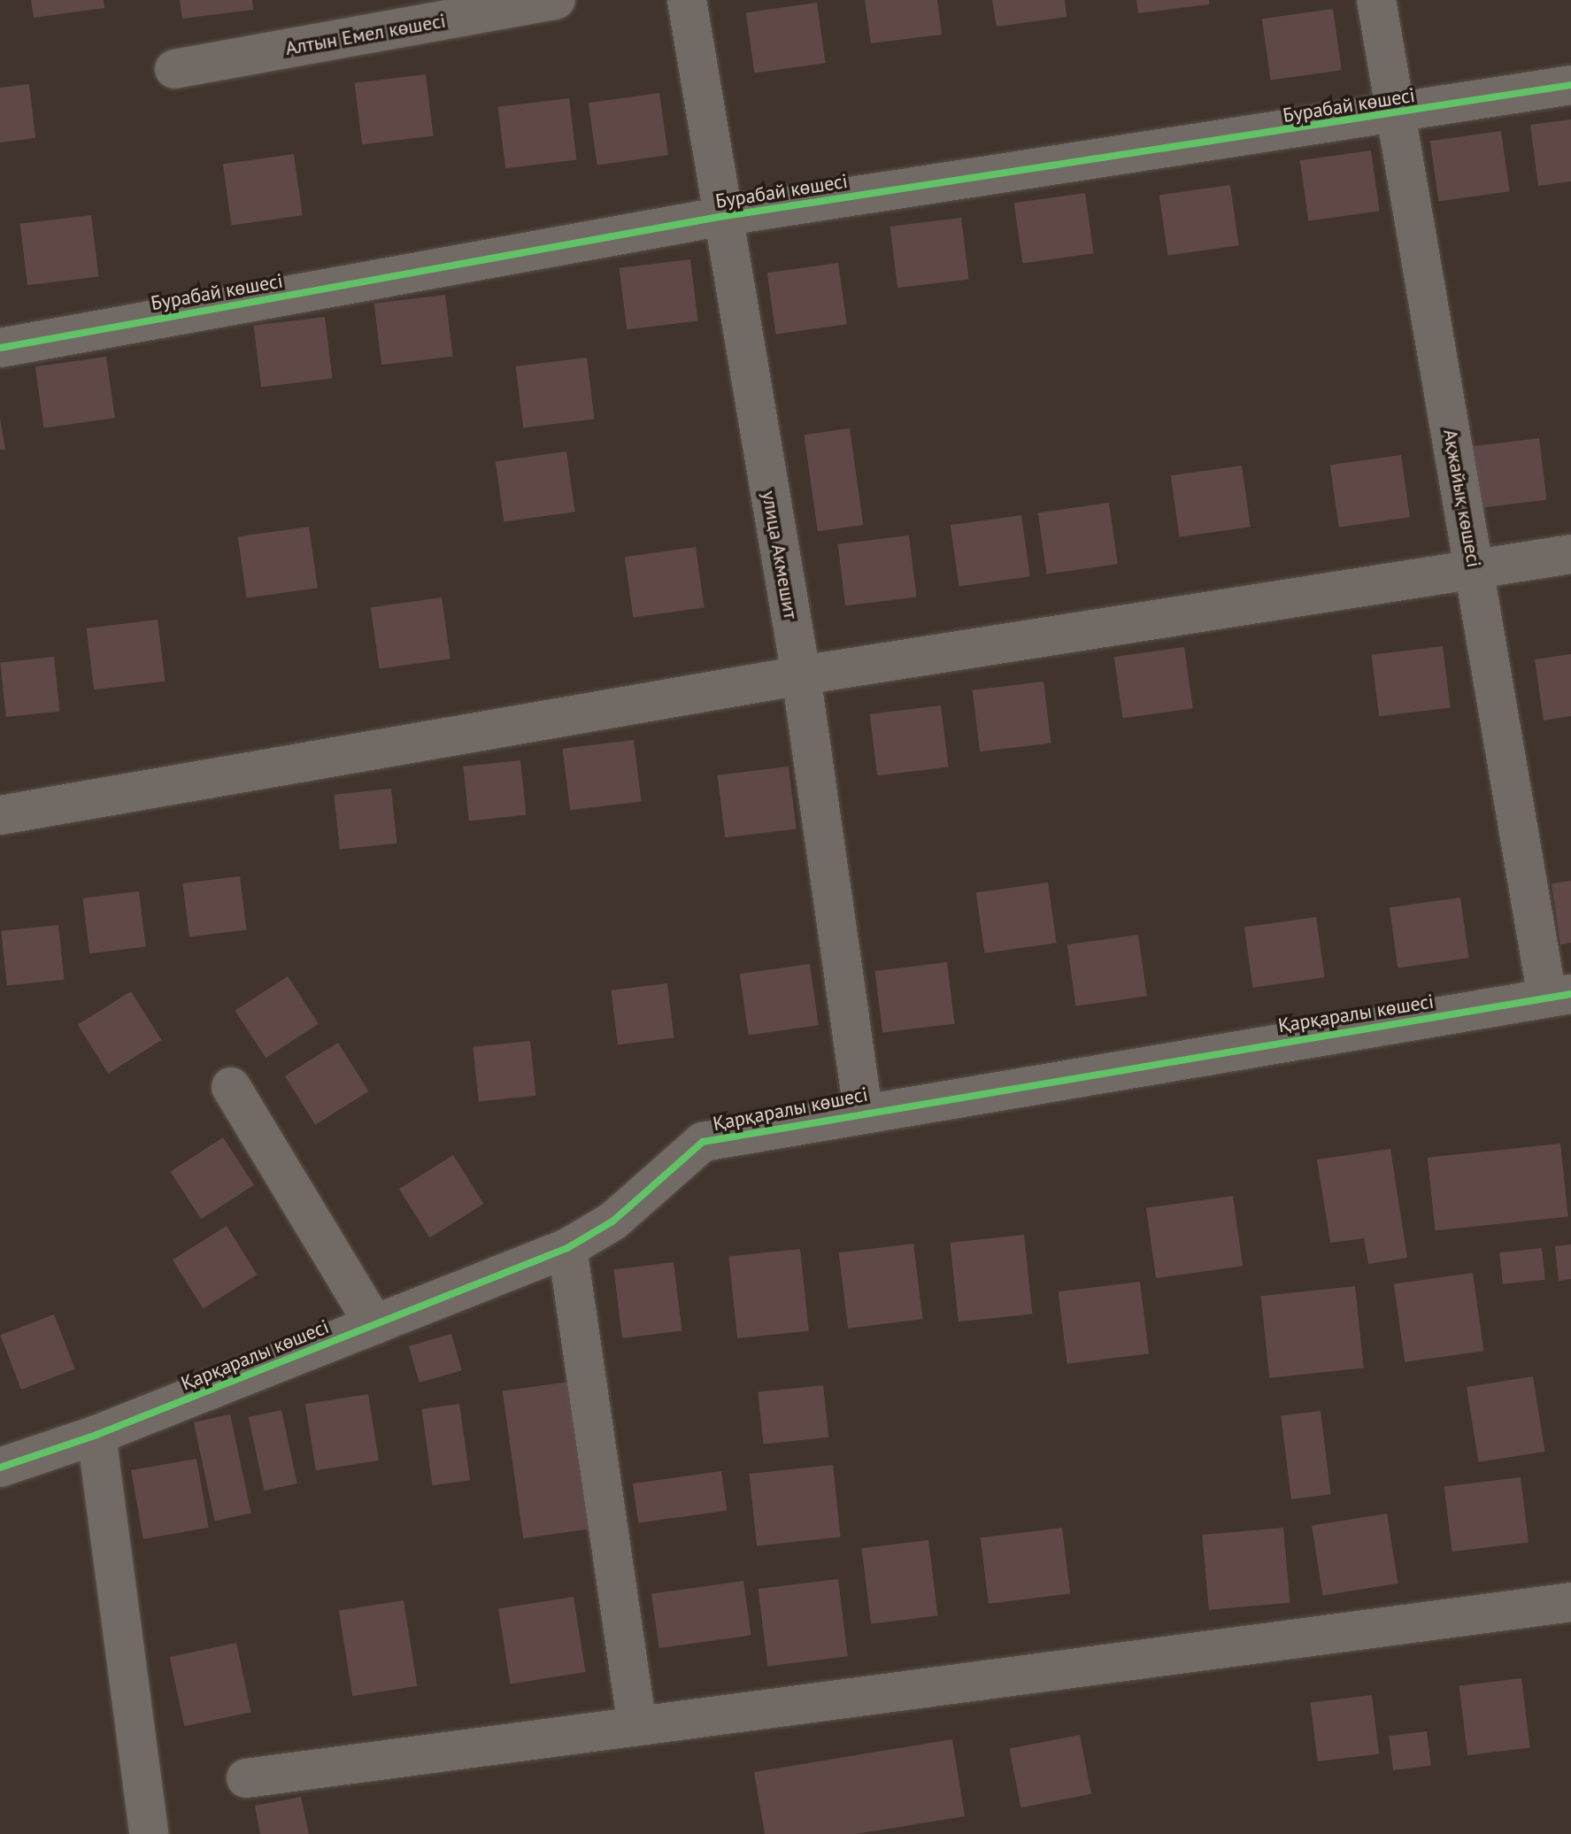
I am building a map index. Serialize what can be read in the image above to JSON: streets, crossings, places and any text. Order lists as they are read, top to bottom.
{
  "streets": {
    "street": [
      "Алтын Емел көшесі",
      "Бурабай көшесі",
      "Ақжайық көшесі",
      "улица Акмешит",
      "Қарқаралы көшесі"
    ]
  },
  "crossings": [
    ["Бурабай көшесі", "Ақжайық көшесі"],
    ["Бурабай көшесі", "улица Акмешит"],
    ["Ақжайық көшесі", "Қарқаралы көшесі"],
    ["улица Акмешит", "Қарқаралы көшесі"]
  ]
}
